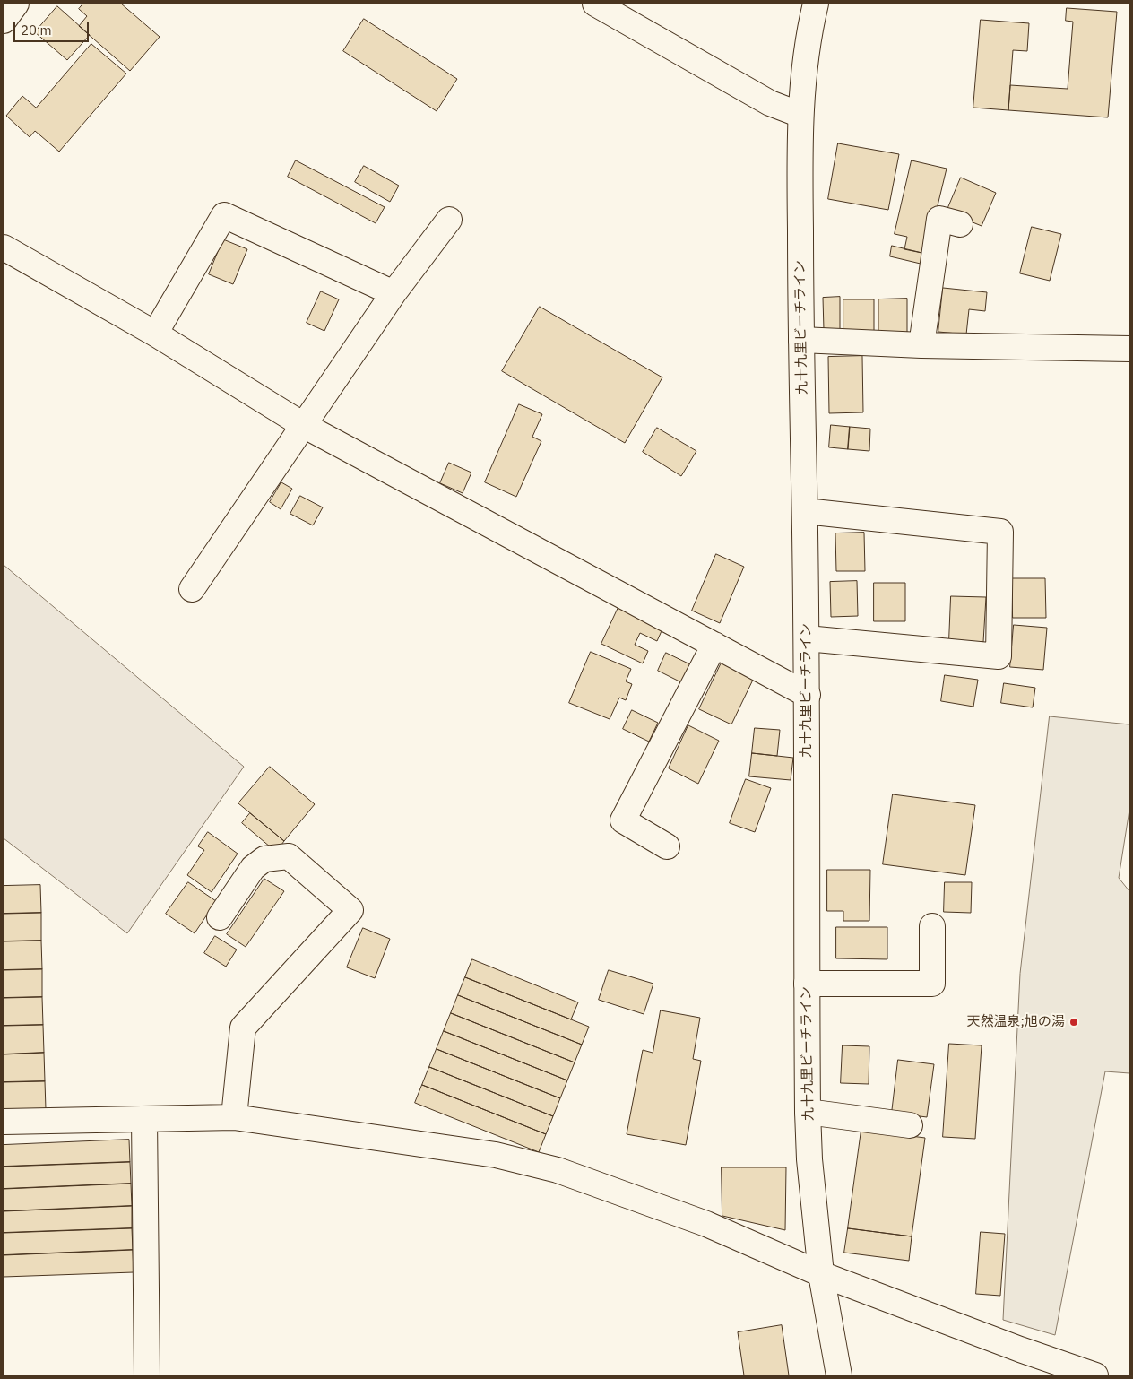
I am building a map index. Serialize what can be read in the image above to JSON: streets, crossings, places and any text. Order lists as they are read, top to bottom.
{
  "streets": {
    "street": ["九十九里ビーチライン"]
  },
  "places": ["天然温泉;旭の湯"],
  "scale_bar": "20 m"
}
